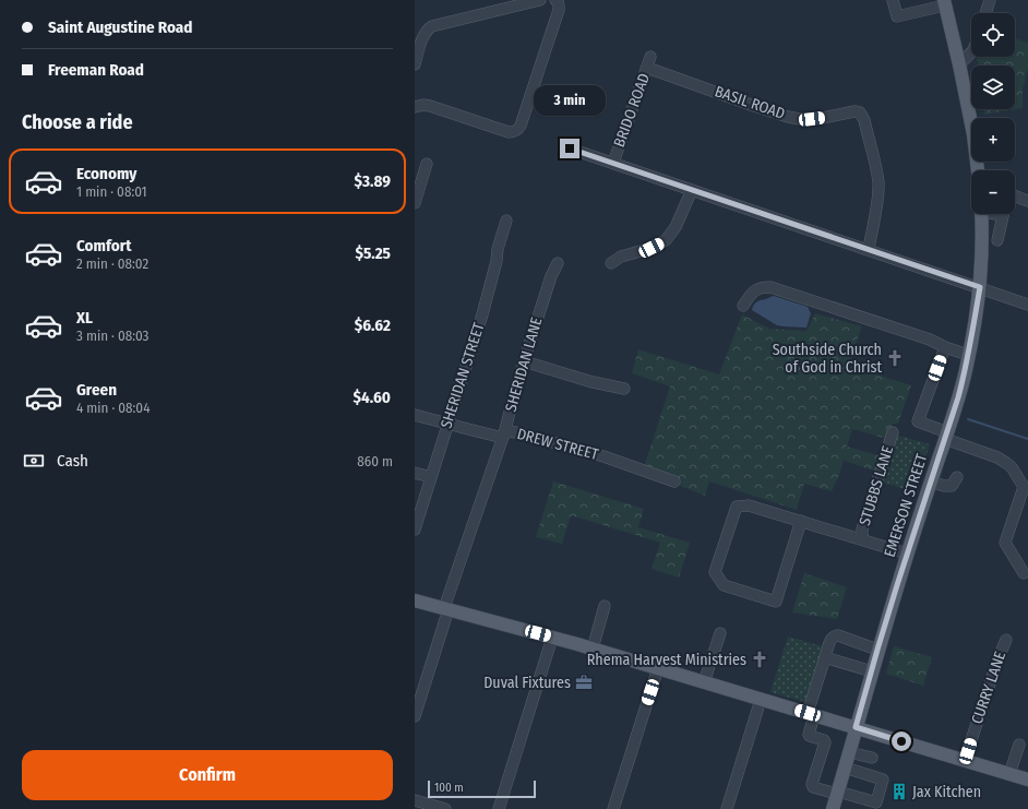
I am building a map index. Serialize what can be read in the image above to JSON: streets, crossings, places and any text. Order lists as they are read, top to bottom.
{
  "streets": {
    "main road": ["EMERSON STREET"],
    "street": [
      "BASIL ROAD",
      "BRIDO ROAD",
      "SHERIDAN LANE",
      "SHERIDAN STREET",
      "DREW STREET",
      "STUBBS LANE",
      "CURRY LANE"
    ]
  },
  "crossings": [
    ["BASIL ROAD", "BRIDO ROAD"],
    ["SHERIDAN LANE", "DREW STREET"],
    ["SHERIDAN STREET", "DREW STREET"]
  ],
  "places": {
    "church": ["Southside Church of God in Christ", "Rhema Harvest Ministries"],
    "office": ["Duval Fixtures"],
    "building": ["Jax Kitchen"]
  },
  "scale_bar": "100 m",
  "page": {
    "banner": ["Saint Augustine Road", "Freeman Road"],
    "map_buttons": ["+", "−"],
    "bubble": "3 min",
    "heading": "Choose a ride",
    "list": [
      {
        "name": "Economy",
        "note": "1 min · 08:01",
        "value": "$3.89"
      },
      {
        "name": "Comfort",
        "note": "2 min · 08:02",
        "value": "$5.25"
      },
      {
        "name": "XL",
        "note": "3 min · 08:03",
        "value": "$6.62"
      },
      {
        "name": "Green",
        "note": "4 min · 08:04",
        "value": "$4.60"
      }
    ],
    "pay": ["Cash", "860 m"],
    "buttons": "Confirm",
    "scale": "100 m"
  }
}
